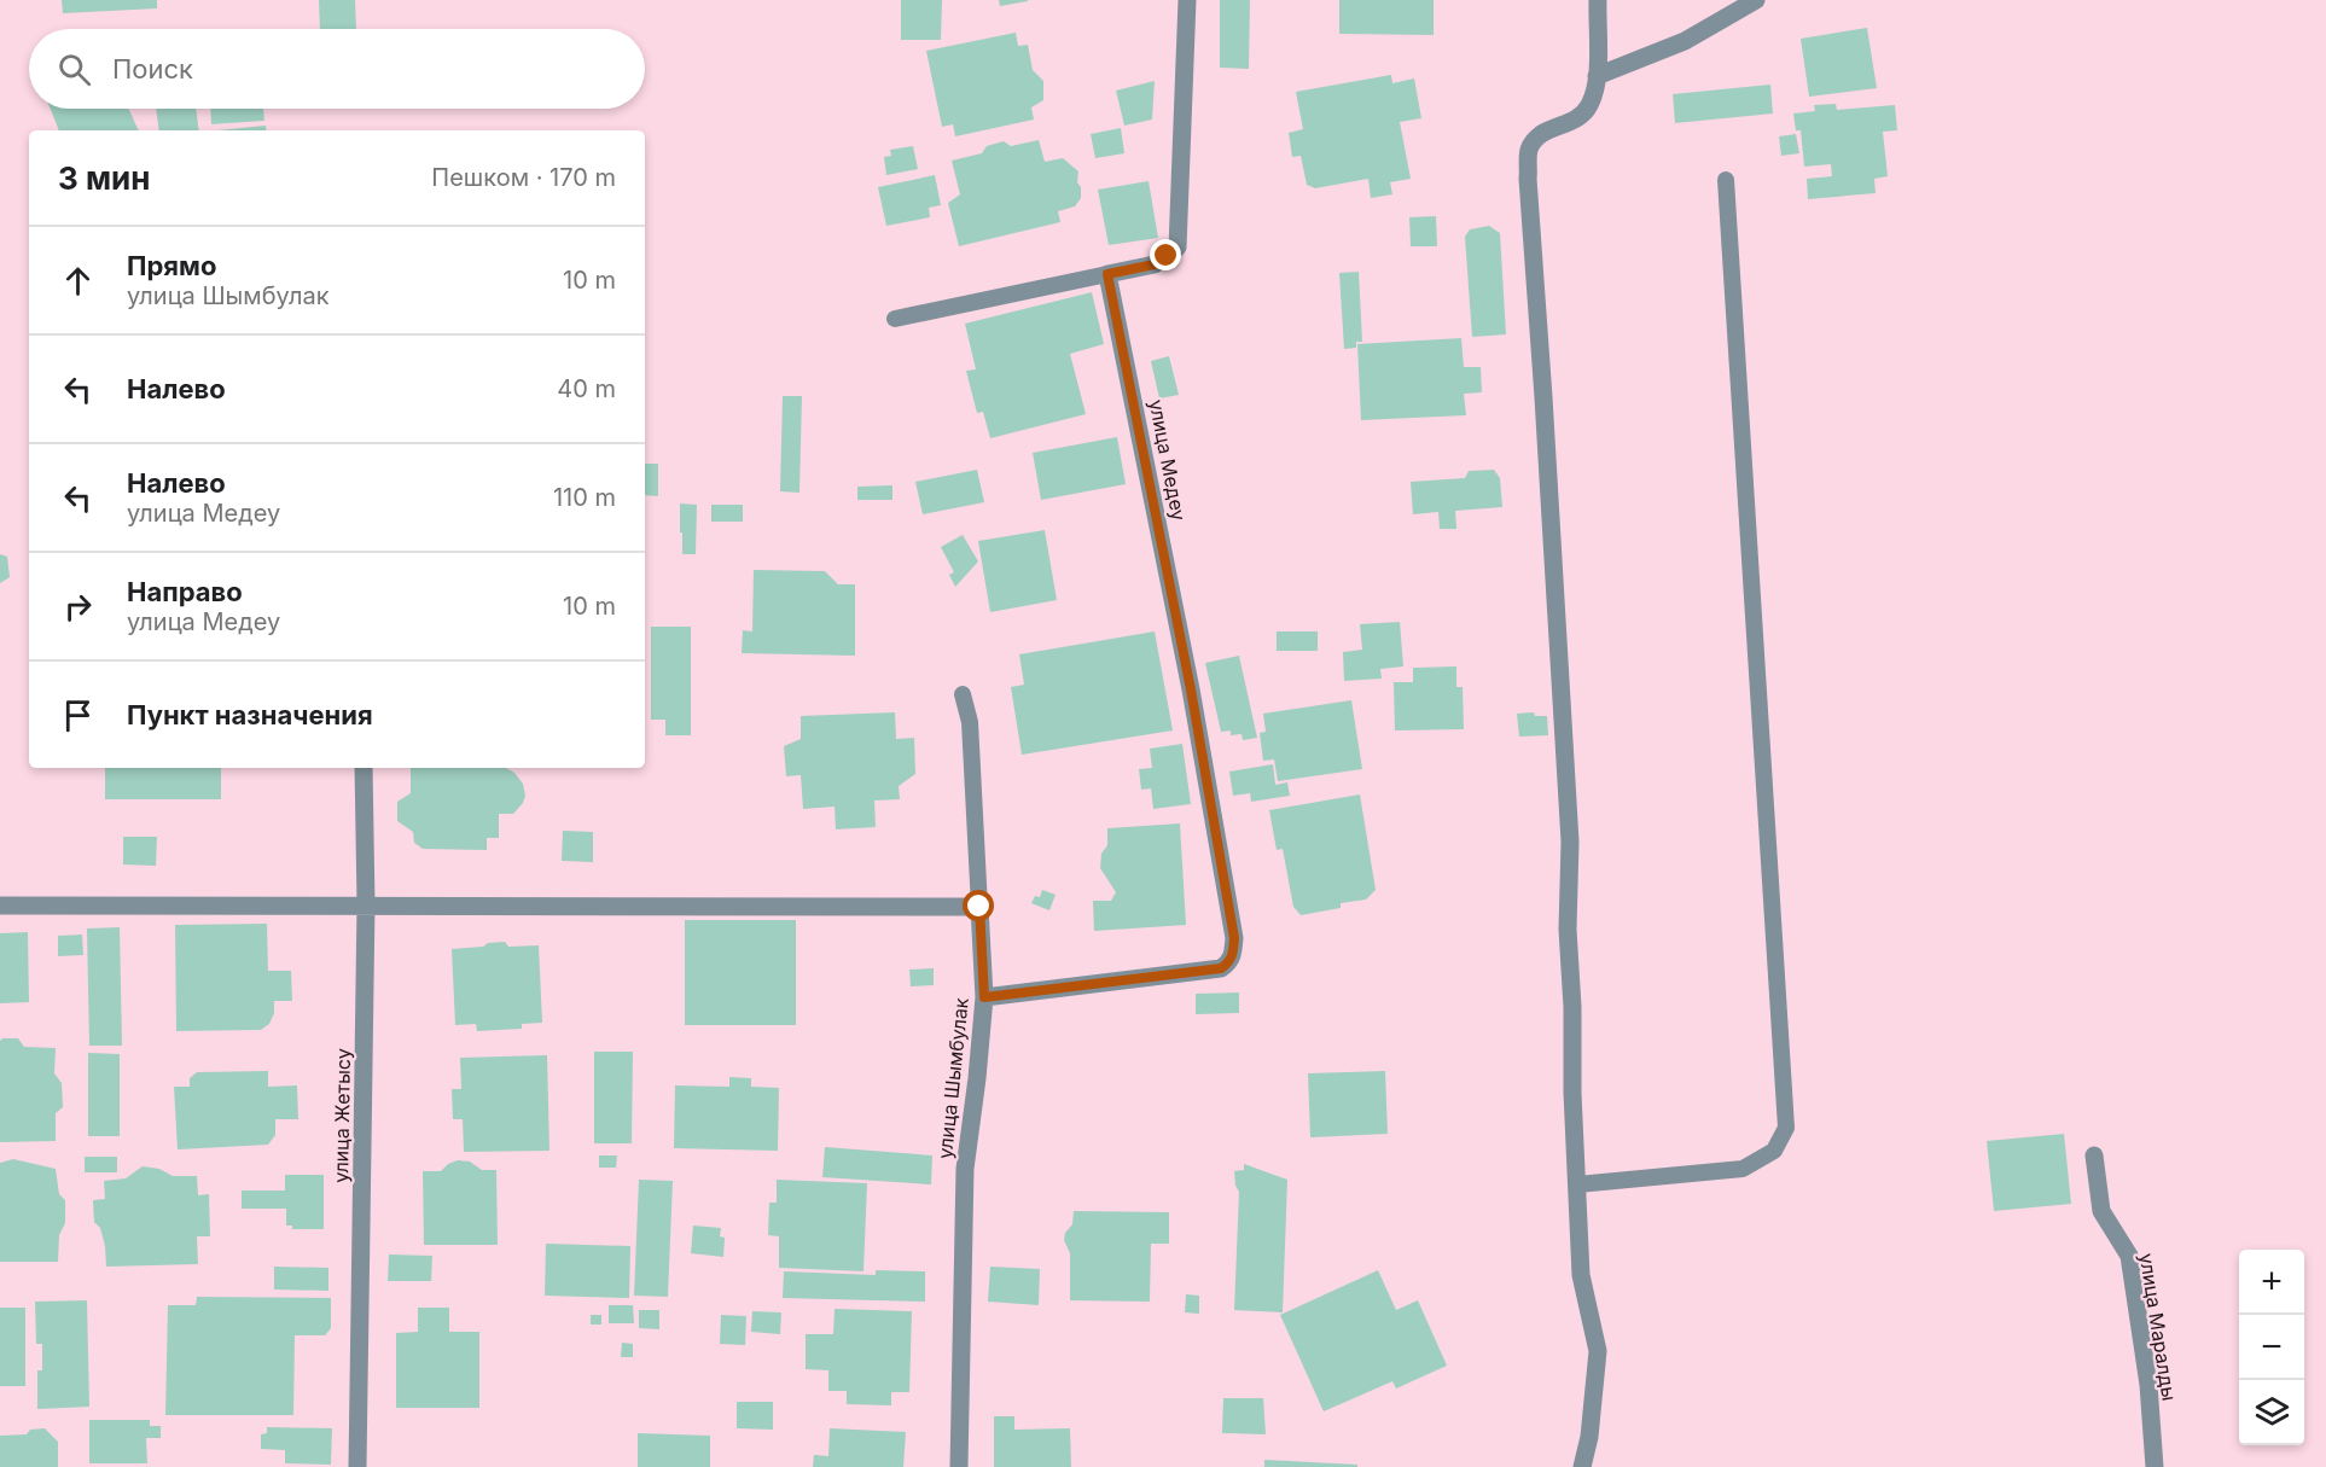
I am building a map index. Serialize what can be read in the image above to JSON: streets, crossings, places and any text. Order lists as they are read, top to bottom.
{
  "streets": {
    "street": [
      "улица Медеу",
      "улица Шымбулак",
      "улица Жетысу",
      "улица Маралды"
    ]
  },
  "crossings": [
    ["улица Медеу", "улица Шымбулак"]
  ],
  "page": {
    "search": "Поиск",
    "heading": ["3 мин", "Пешком · 170 m"],
    "list": [
      ["Прямо", "улица Шымбулак", "10 m"],
      ["Налево", "40 m"],
      ["Налево", "улица Медеу", "110 m"],
      ["Направо", "улица Медеу", "10 m"],
      "Пункт назначения"
    ],
    "map_buttons": ["+", "−"]
  }
}
